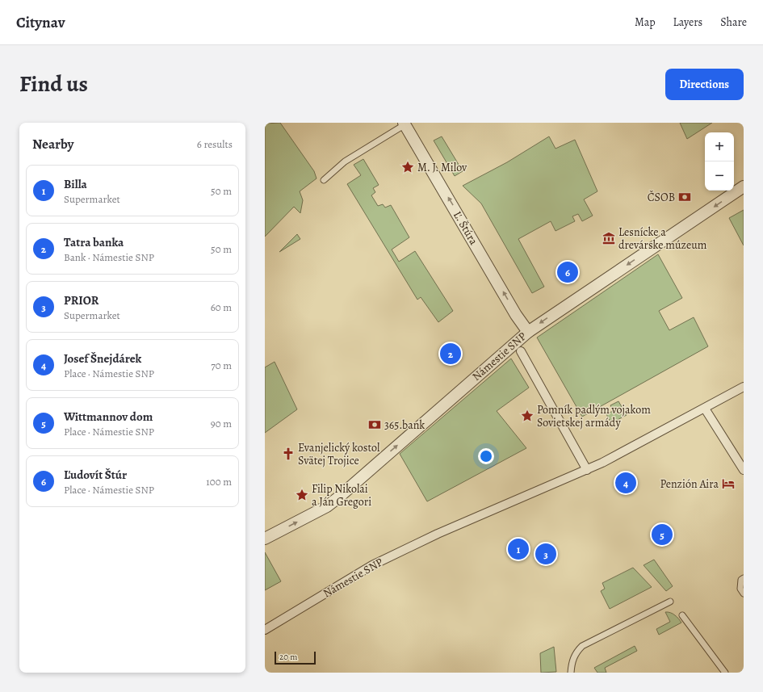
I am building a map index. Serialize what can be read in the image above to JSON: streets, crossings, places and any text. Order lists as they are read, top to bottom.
{
  "streets": {
    "street": ["Ľ. Štúra", "Námestie SNP"]
  },
  "crossings": [
    ["Ľ. Štúra", "Námestie SNP"]
  ],
  "one_way": ["Ľ. Štúra"],
  "places": {
    "place": ["M. J. Milov", "Pomník padlým vojakom Sovietskej armády", "Filip Nikolai a Ján Gregori"],
    "bank": ["ČSOB", "365.bank"],
    "museum": ["Lesnícke a drevárske múzeum"],
    "church": ["Evanjelický kostol Svätej Trojice"],
    "hotel": ["Penzión Aira"]
  },
  "scale_bar": "20 m",
  "page": {
    "header": "Citynav",
    "nav": ["Map", "Layers", "Share"],
    "title": "Find us",
    "buttons": "Directions",
    "heading": ["Nearby", "6 results"],
    "map_buttons": ["+", "−"],
    "list": [
      {
        "mark": "1",
        "name": "Billa",
        "note": "Supermarket",
        "value": "50 m"
      },
      {
        "mark": "2",
        "name": "Tatra banka",
        "note": "Bank · Námestie SNP",
        "value": "50 m"
      },
      {
        "mark": "3",
        "name": "PRIOR",
        "note": "Supermarket",
        "value": "60 m"
      },
      {
        "mark": "4",
        "name": "Josef Šnejdárek",
        "note": "Place · Námestie SNP",
        "value": "70 m"
      },
      {
        "mark": "5",
        "name": "Wittmannov dom",
        "note": "Place · Námestie SNP",
        "value": "90 m"
      },
      {
        "mark": "6",
        "name": "Ľudovít Štúr",
        "note": "Place · Námestie SNP",
        "value": "100 m"
      }
    ],
    "pins": [
      "6",
      "2",
      "4",
      "5",
      "1",
      "3"
    ],
    "scale": "20 m"
  }
}
